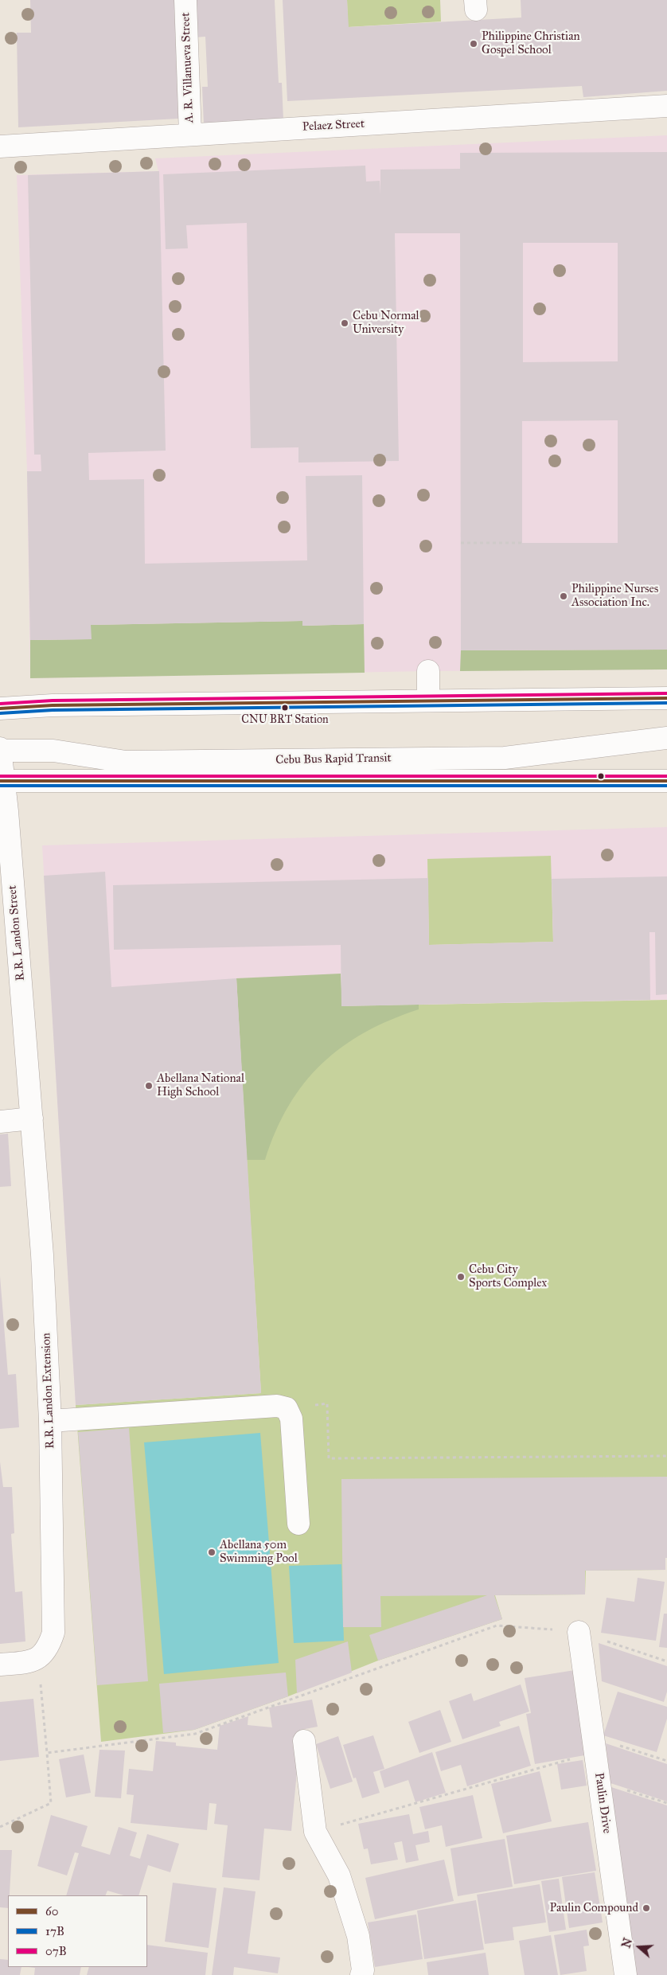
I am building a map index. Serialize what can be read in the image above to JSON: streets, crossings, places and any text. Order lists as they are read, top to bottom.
{
  "streets": {
    "street": [
      "A. R. Villanueva Street",
      "Pelaez Street",
      "Cebu Bus Rapid Transit",
      "R.R. Landon Street",
      "R.R. Landon Extension",
      "Paulin Drive"
    ]
  },
  "crossings": [
    ["A. R. Villanueva Street", "Pelaez Street"],
    ["Cebu Bus Rapid Transit", "R.R. Landon Street"],
    ["R.R. Landon Street", "R.R. Landon Extension"]
  ],
  "places": [
    "Philippine Christian Gospel School",
    "Cebu Normal University",
    "Philippine Nurses Association Inc.",
    "CNU BRT Station",
    "Abellana National High School",
    "Cebu City Sports Complex",
    "Abellana 50m Swimming Pool",
    "Paulin Compound"
  ],
  "lines": ["transit line 07B", "transit line 60", "transit line 17B"],
  "legend": ["60", "17B", "07B"],
  "north": "left"
}
